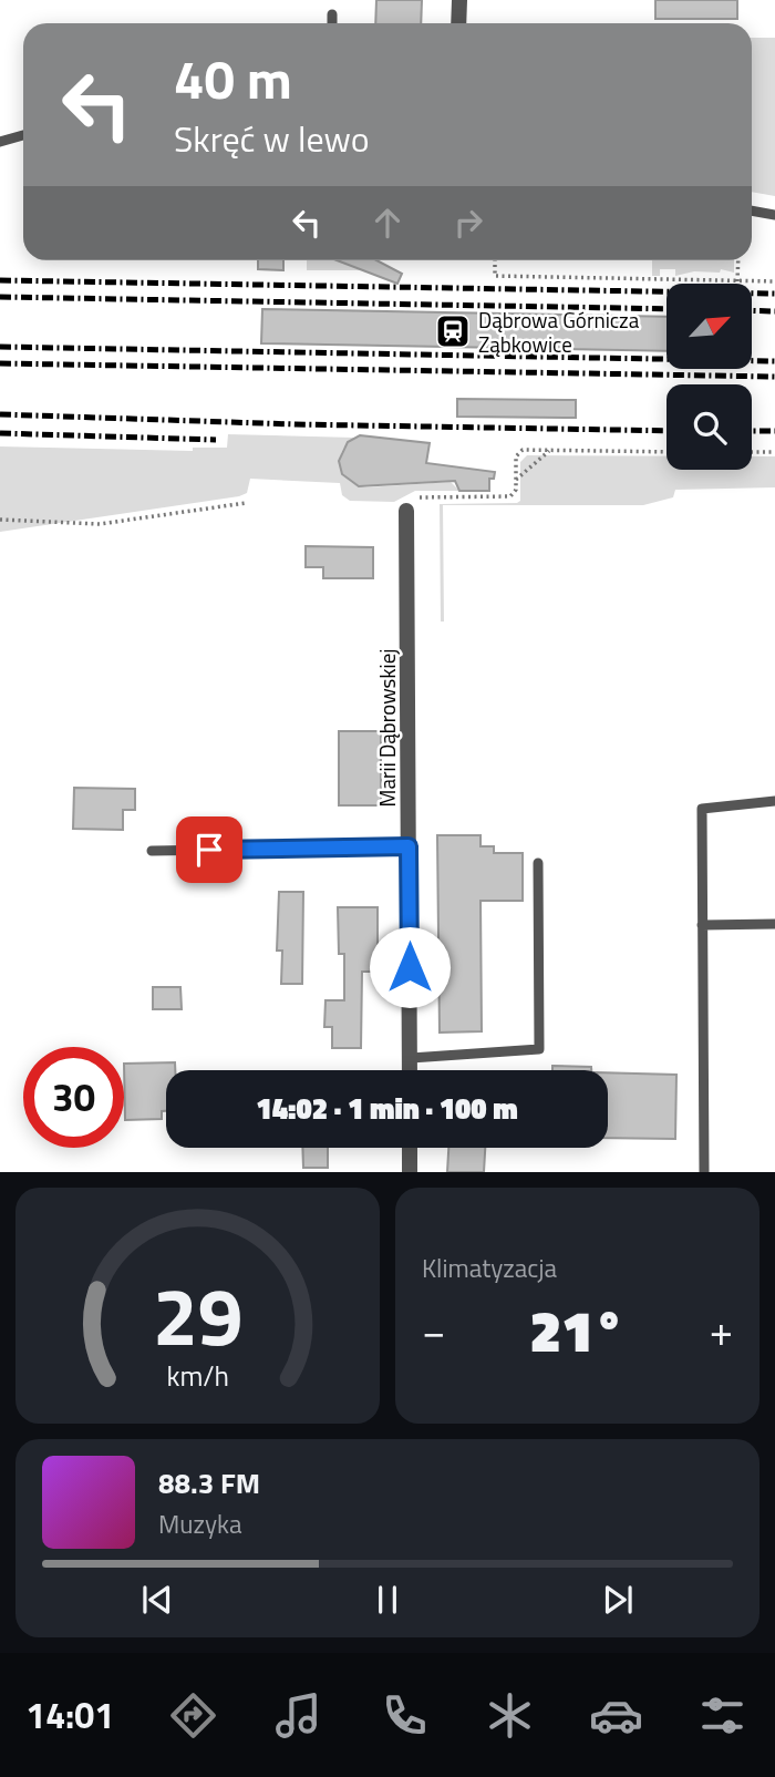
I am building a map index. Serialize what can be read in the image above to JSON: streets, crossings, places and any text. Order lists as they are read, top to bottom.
{
  "streets": {
    "street": ["Marii Dąbrowskiej"]
  },
  "places": {
    "station": ["Dąbrowa Górnicza Ząbkowice"]
  },
  "north": "top right",
  "page": {
    "turn": ["40 m", "Skręć w lewo"],
    "limit": "30",
    "trip": "14:02 · 1 min · 100 m",
    "tile": "Klimatyzacja",
    "heat": ["−", "21°", "+"],
    "song": ["88.3 FM", "Muzyka"],
    "tabs": "14:01",
    "gauge": ["29", "km/h"]
  }
}
